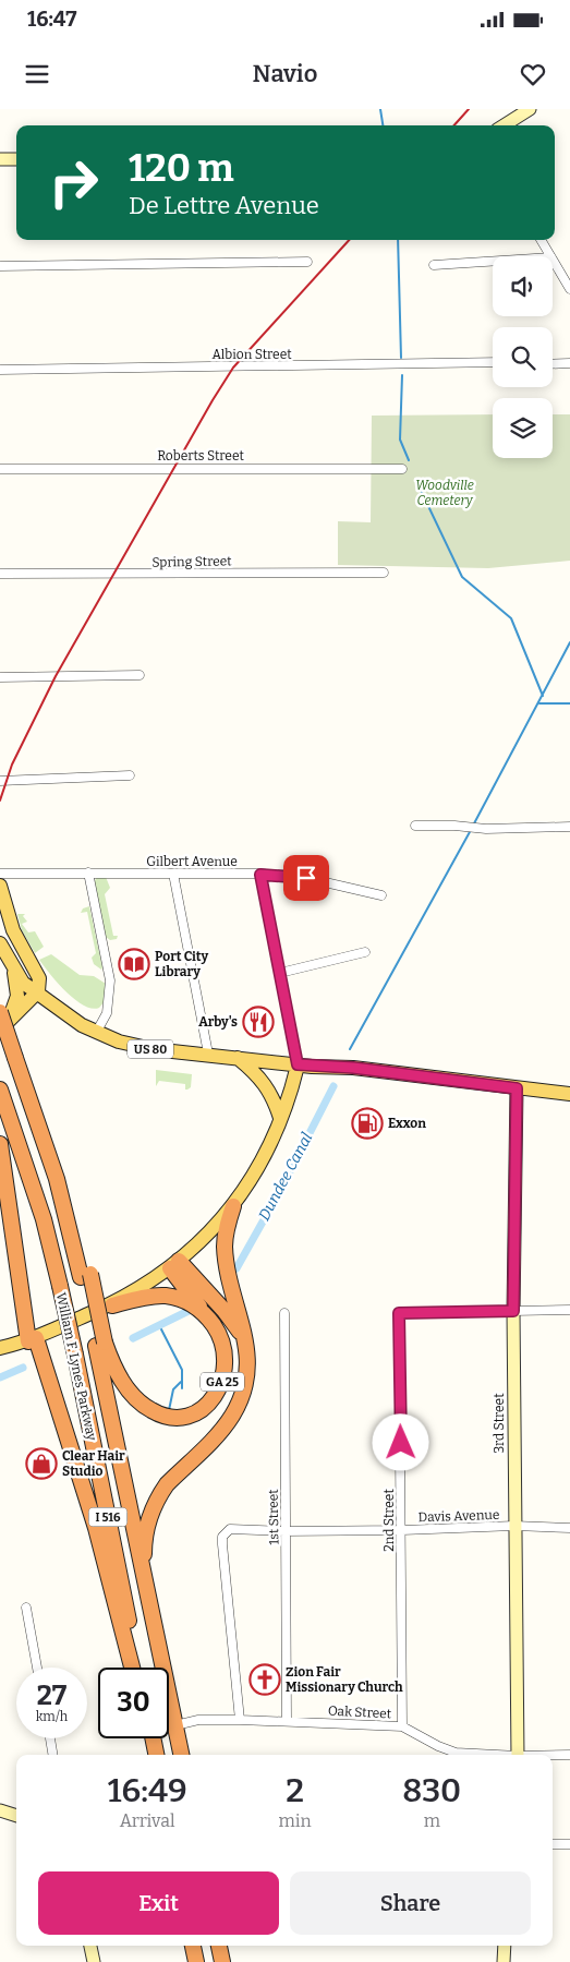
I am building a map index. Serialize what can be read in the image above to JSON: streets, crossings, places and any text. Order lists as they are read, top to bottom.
{
  "streets": {
    "highway": ["William F. Lynes Parkway", "GA 25", "I 516"],
    "main road": ["US 80"],
    "street": [
      "Albion Street",
      "Roberts Street",
      "Spring Street",
      "Gilbert Avenue",
      "3rd Street",
      "Davis Avenue",
      "1st Street",
      "2nd Street",
      "Oak Street"
    ]
  },
  "crossings": [
    ["US 80", "3rd Street"],
    ["William F. Lynes Parkway", "GA 25"],
    ["3rd Street", "Davis Avenue"],
    ["3rd Street", "2nd Street"],
    ["Davis Avenue", "1st Street"],
    ["Davis Avenue", "2nd Street"],
    ["Davis Avenue", "Oak Street"],
    ["1st Street", "Oak Street"],
    ["2nd Street", "Oak Street"]
  ],
  "water": ["Dundee Canal"],
  "parks": ["Woodville Cemetery"],
  "places": {
    "library": ["Port City Library"],
    "restaurant": ["Arby's"],
    "fuel station": ["Exxon"],
    "shop": ["Clear Hair Studio"],
    "church": ["Zion Fair Missionary Church"]
  },
  "page": {
    "status": "16:47",
    "header": "Navio",
    "turn": ["120 m", "De Lettre Avenue"],
    "speed": "27 km/h",
    "limit": "30",
    "eta": [
      "16:49",
      "Arrival",
      "2",
      "min",
      "830",
      "m"
    ],
    "buttons": ["Exit", "Share"]
  }
}
